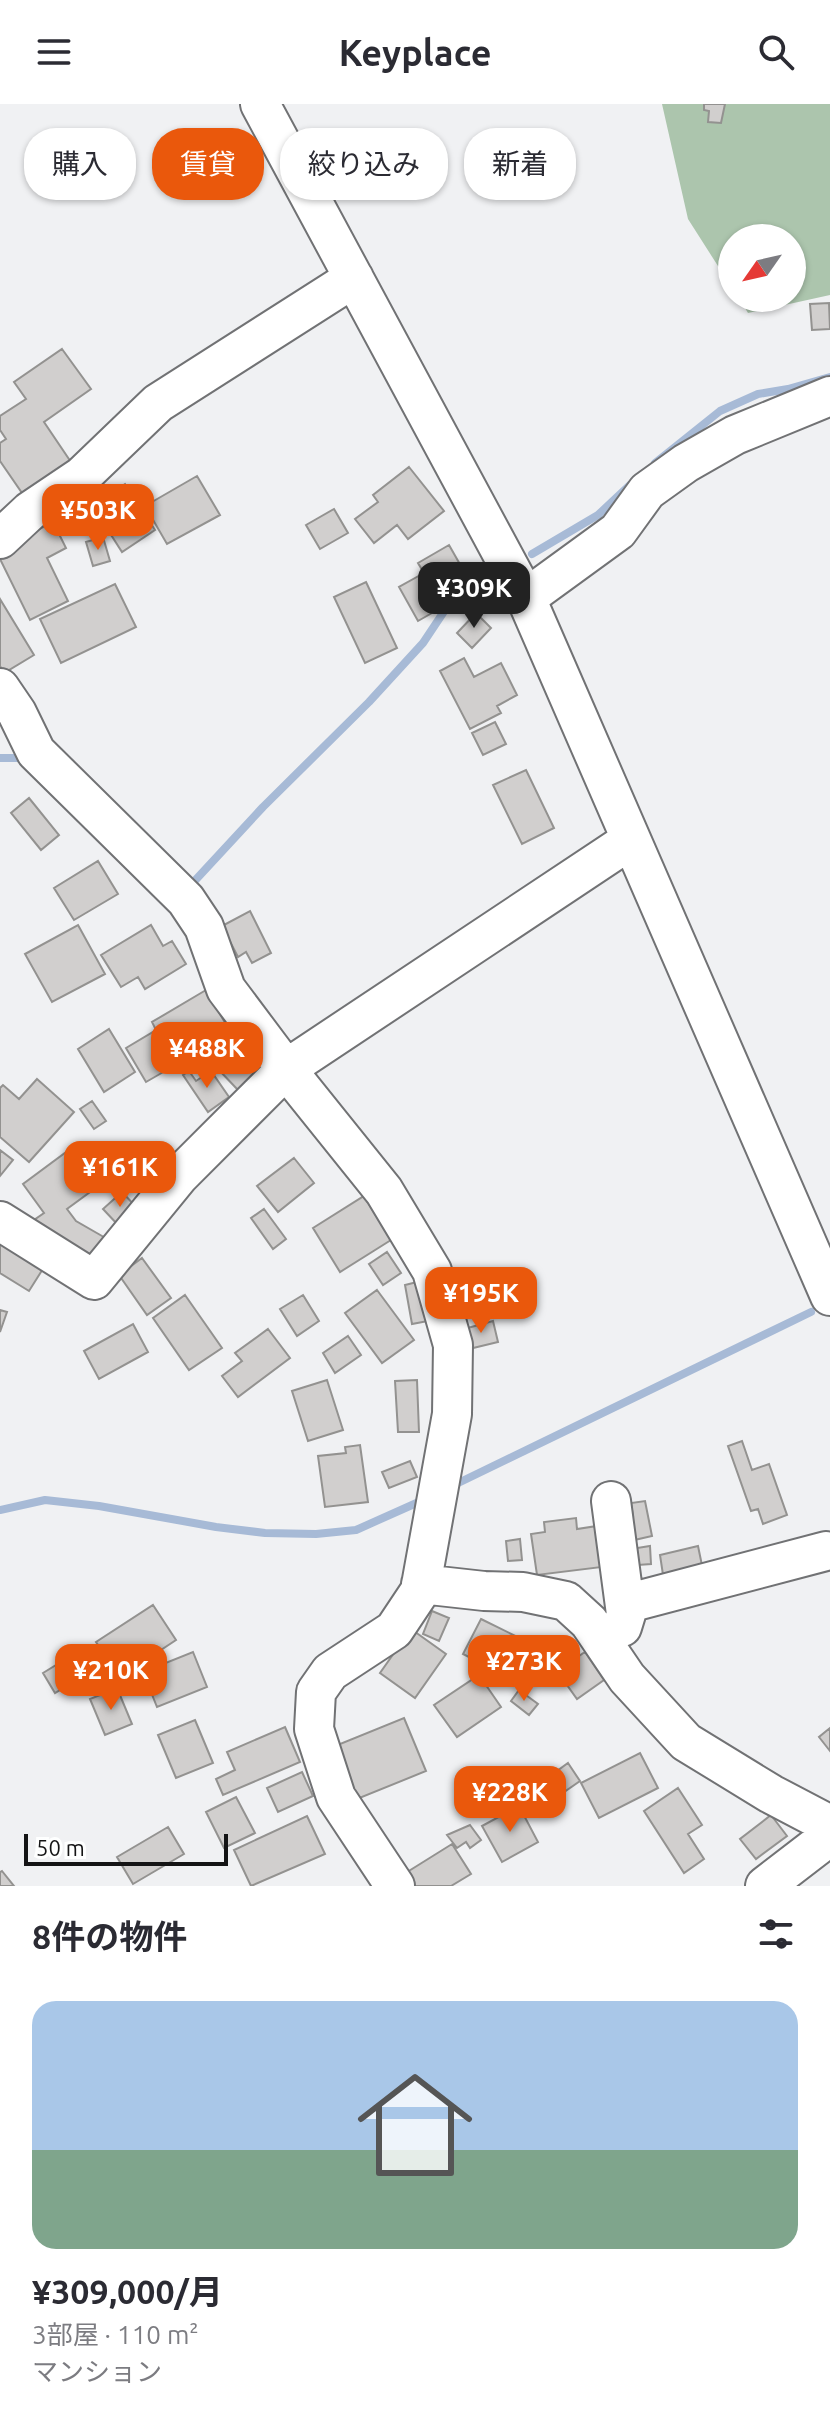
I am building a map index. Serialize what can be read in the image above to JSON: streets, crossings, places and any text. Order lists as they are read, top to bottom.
{
  "scale_bar": "50 m",
  "north": "bottom left",
  "page": {
    "header": "Keyplace",
    "chip": [
      "購入",
      "賃貸",
      "絞り込み",
      "新着"
    ],
    "price": [
      "¥503K",
      "¥309K",
      "¥488K",
      "¥161K",
      "¥195K",
      "¥273K",
      "¥210K",
      "¥228K"
    ],
    "scale": "50 m",
    "heading": "8件の物件",
    "list": [
      {
        "name": "¥309,000/月",
        "note": "3部屋 · 110 m² · マンション"
      }
    ]
  }
}
